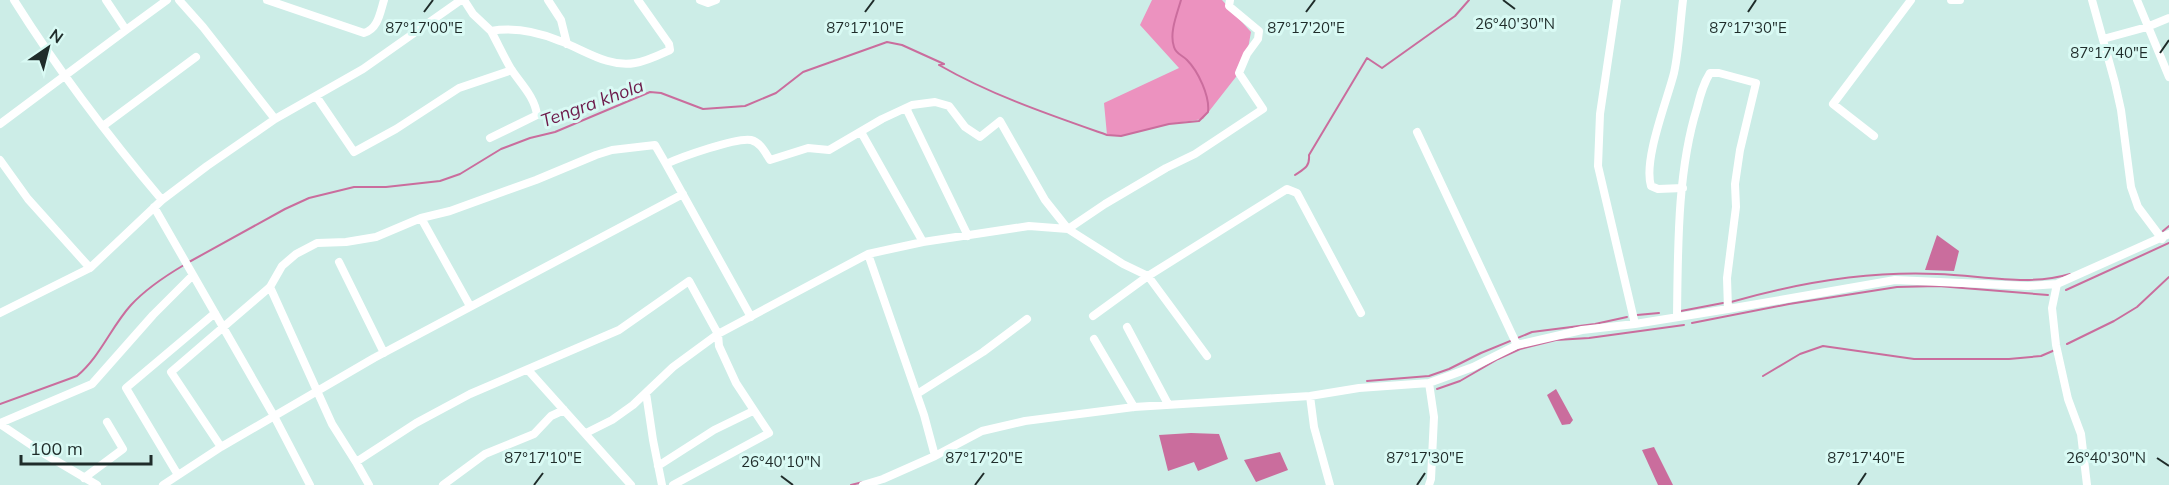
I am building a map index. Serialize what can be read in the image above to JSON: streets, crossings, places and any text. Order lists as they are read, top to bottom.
{
  "water": ["Tengra khola"],
  "scale_bar": "100 m",
  "north": "top right",
  "coordinates": [
    "26°40'30\"N",
    "87°17'00\"E",
    "87°17'10\"E",
    "87°17'20\"E",
    "87°17'30\"E",
    "87°17'40\"E",
    "26°40'10\"N"
  ]
}
